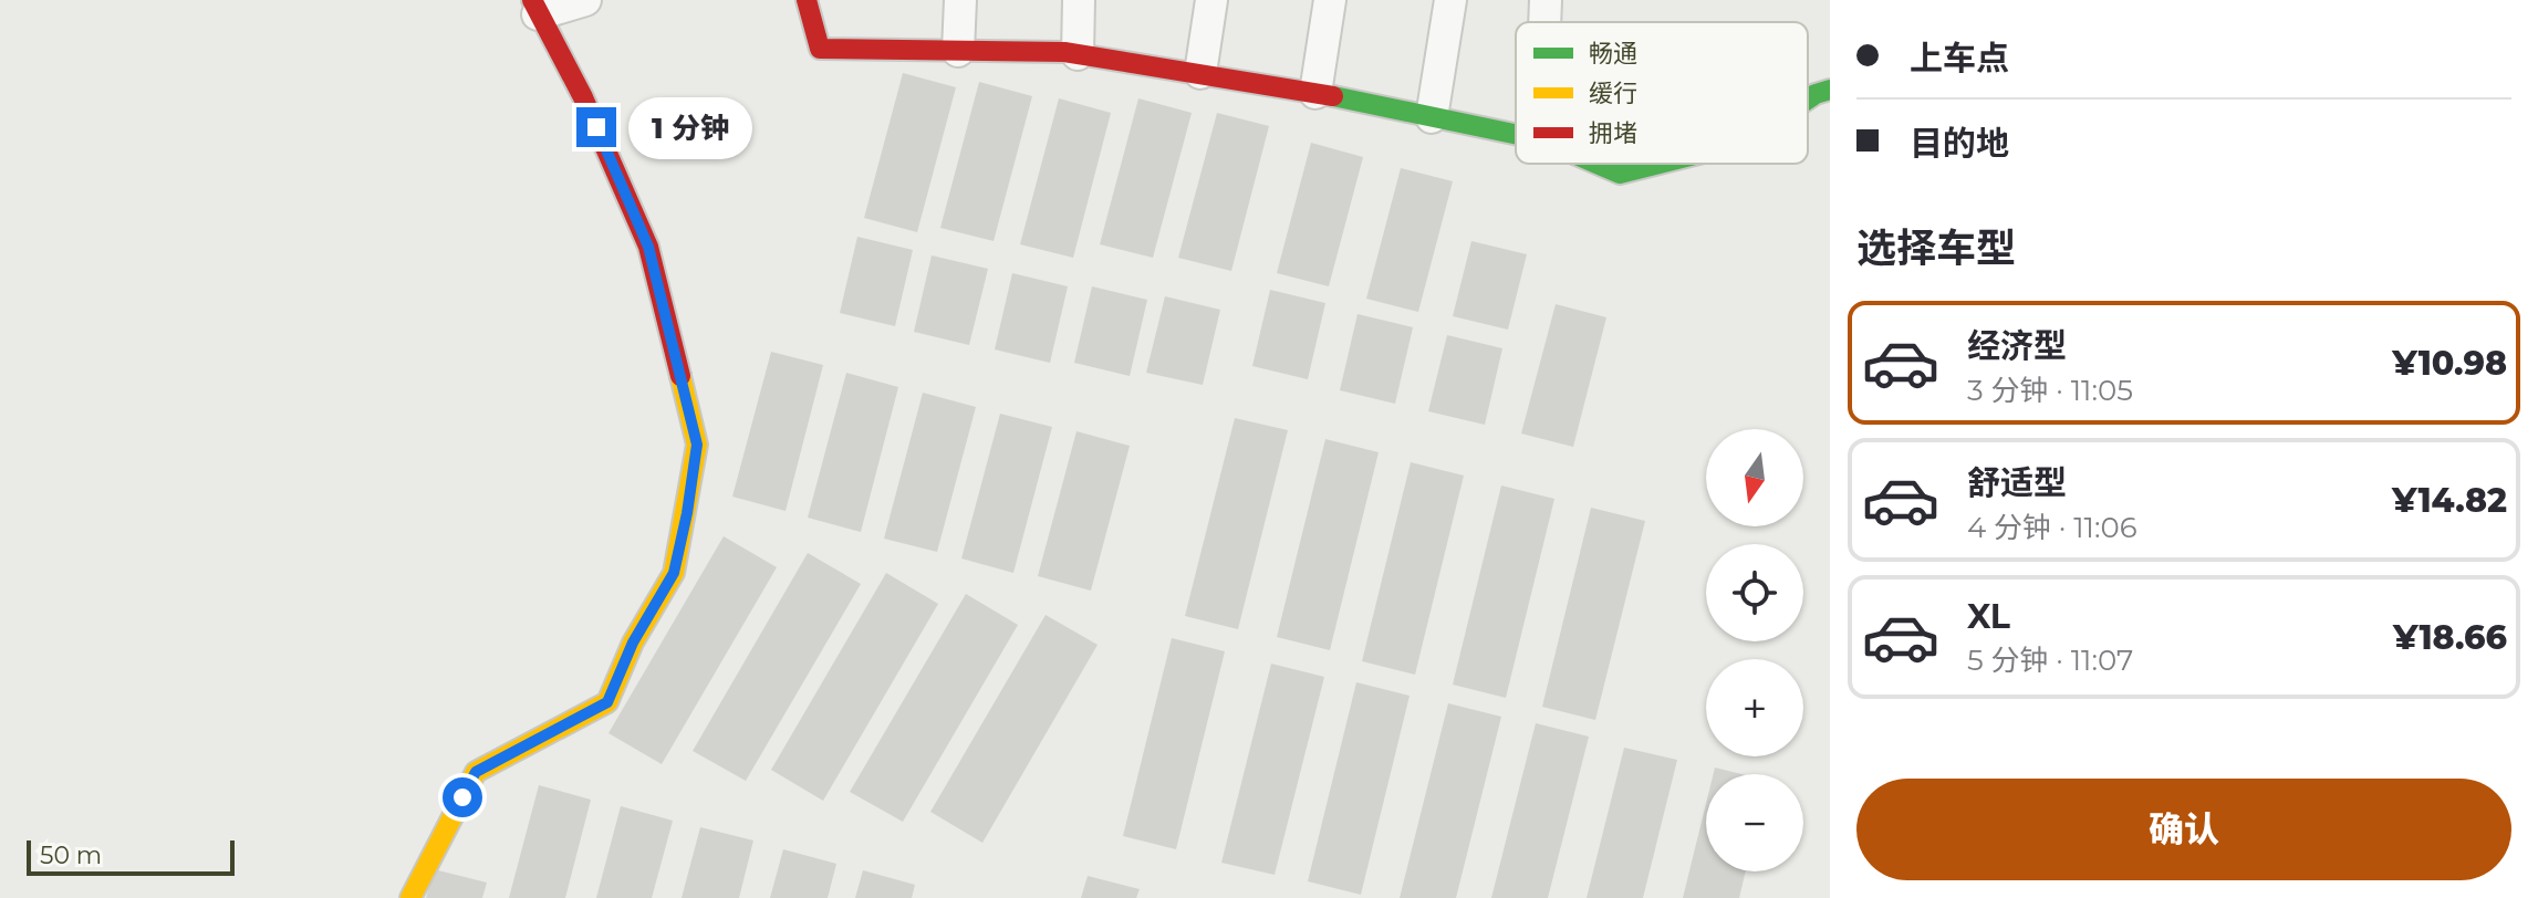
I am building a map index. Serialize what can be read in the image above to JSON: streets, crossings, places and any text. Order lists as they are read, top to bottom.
{
  "legend": ["畅通", "缓行", "拥堵"],
  "scale_bar": "50 m",
  "north": "bottom",
  "page": {
    "banner": ["上车点", "目的地"],
    "bubble": "1 分钟",
    "heading": "选择车型",
    "list": [
      {
        "name": "经济型",
        "note": "3 分钟 · 11:05",
        "value": "¥10.98"
      },
      {
        "name": "舒适型",
        "note": "4 分钟 · 11:06",
        "value": "¥14.82"
      },
      {
        "name": "XL",
        "note": "5 分钟 · 11:07",
        "value": "¥18.66"
      }
    ],
    "map_buttons": ["+", "−"],
    "buttons": "确认",
    "scale": "50 m"
  }
}
